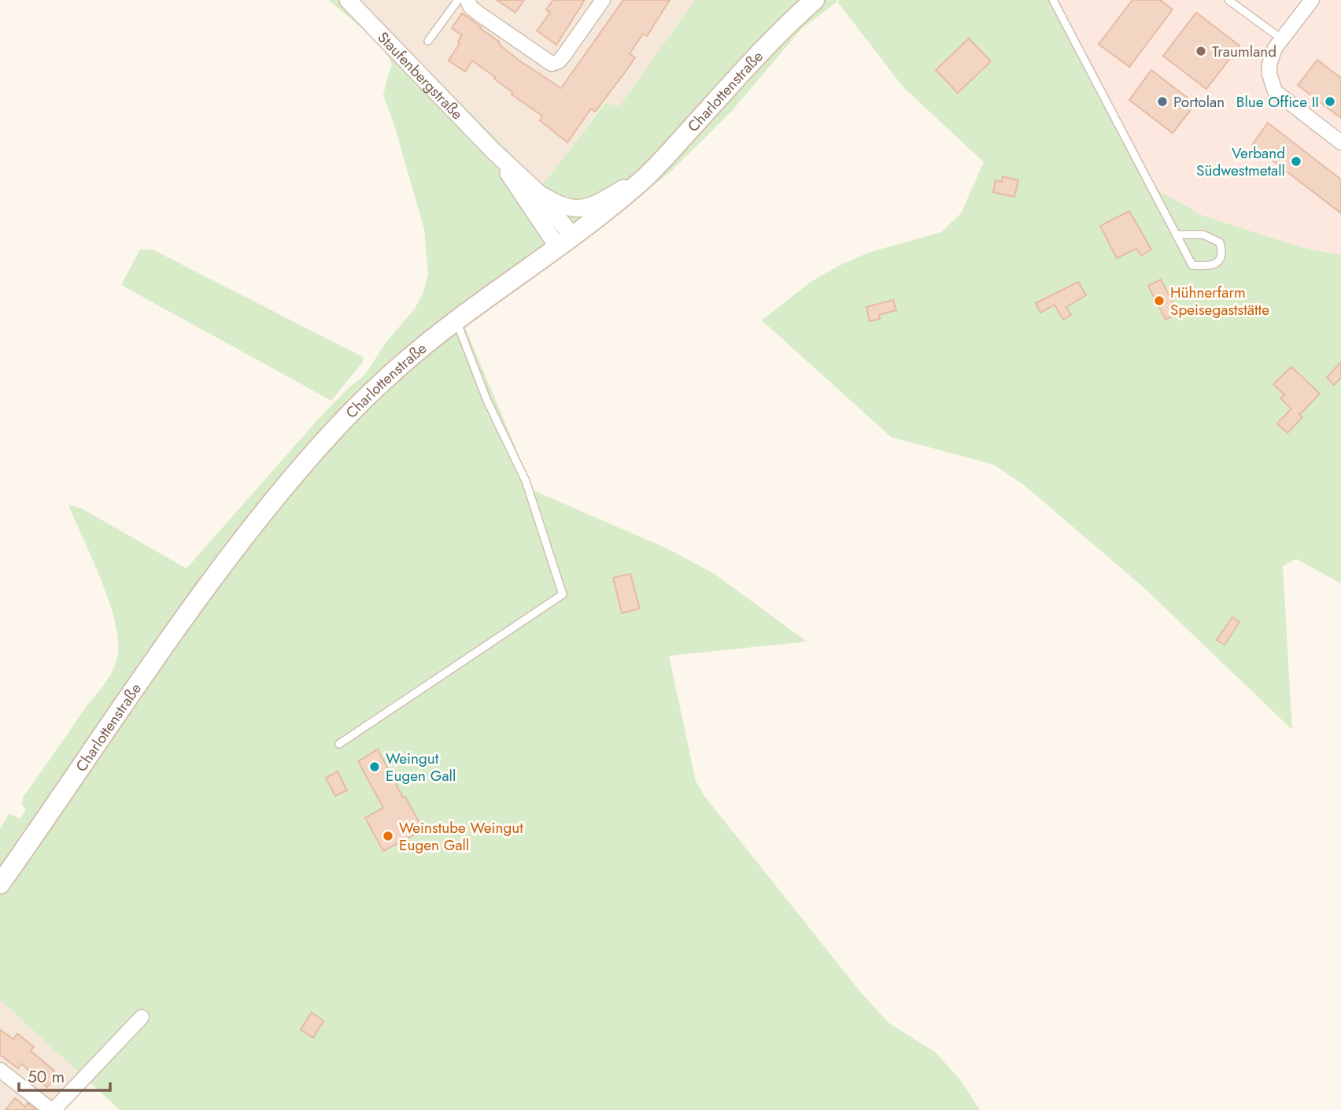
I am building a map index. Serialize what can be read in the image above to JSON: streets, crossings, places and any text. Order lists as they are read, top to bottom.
{
  "streets": {
    "main road": ["Charlottenstraße"],
    "street": ["Staufenbergstraße"]
  },
  "crossings": [
    ["Staufenbergstraße", "Charlottenstraße"]
  ],
  "places": [
    "Traumland",
    "Portolan",
    "Blue Office II",
    "Verband Südwestmetall",
    "Hühnerfarm Speisegaststätte",
    "Weingut Eugen Gall",
    "Weinstube Weingut Eugen Gall"
  ],
  "scale_bar": "50 m"
}
